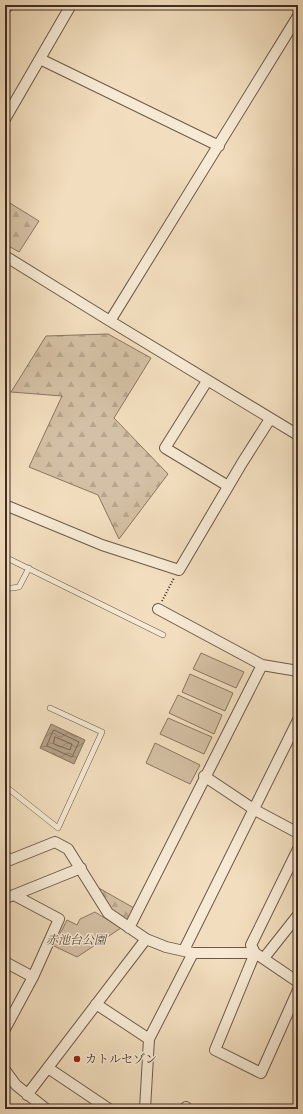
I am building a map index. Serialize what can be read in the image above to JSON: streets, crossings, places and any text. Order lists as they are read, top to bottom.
{
  "parks": ["赤池台公園"],
  "places": ["カトルセゾン"]
}
